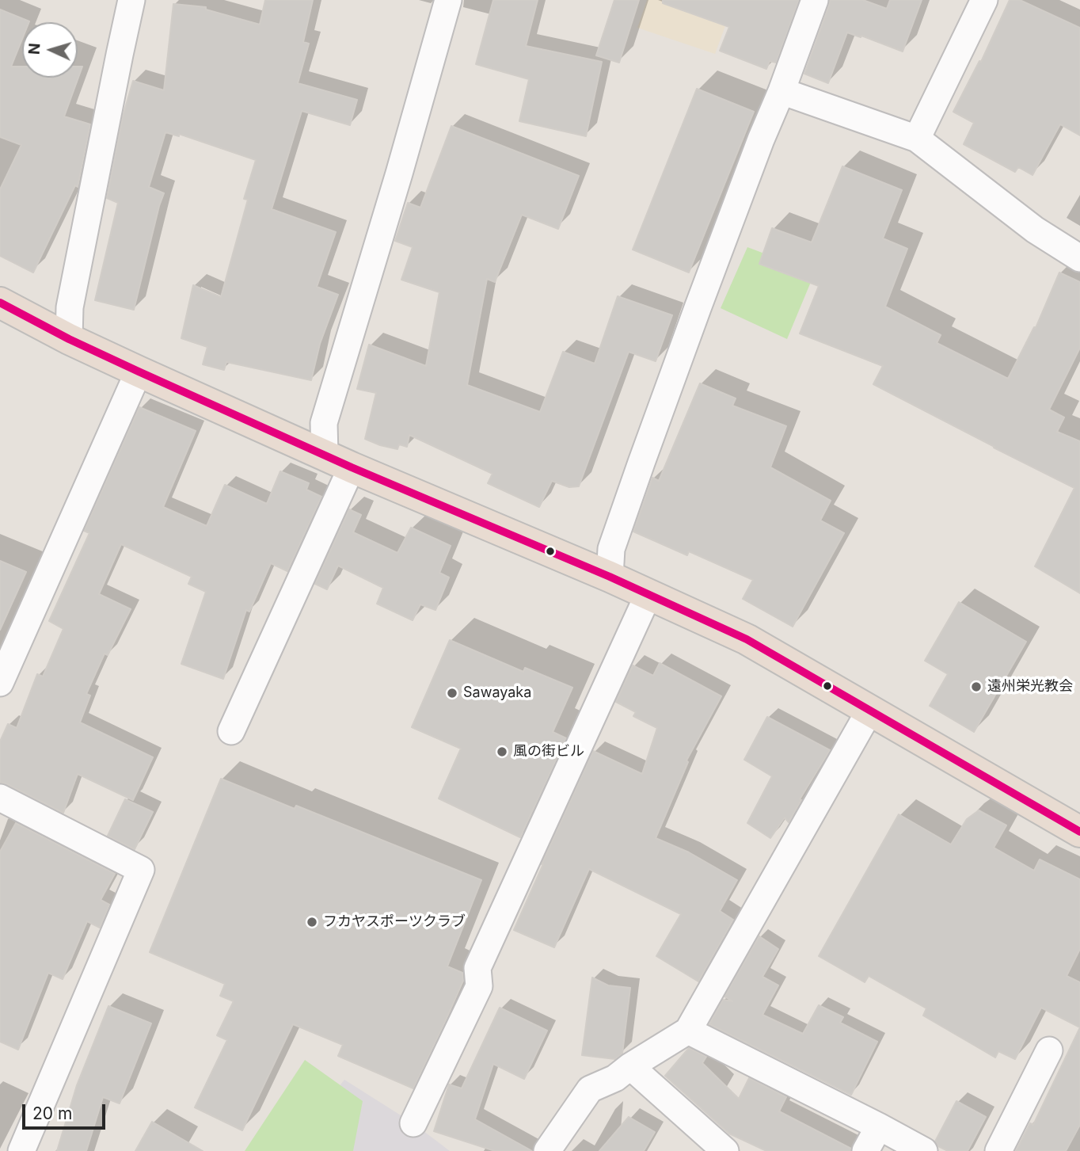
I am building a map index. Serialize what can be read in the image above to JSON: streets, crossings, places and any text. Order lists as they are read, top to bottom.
{
  "places": [
    "遠州栄光教会",
    "Sawayaka",
    "風の街ビル",
    "フカヤスポーツクラブ"
  ],
  "scale_bar": "20 m",
  "north": "left"
}
